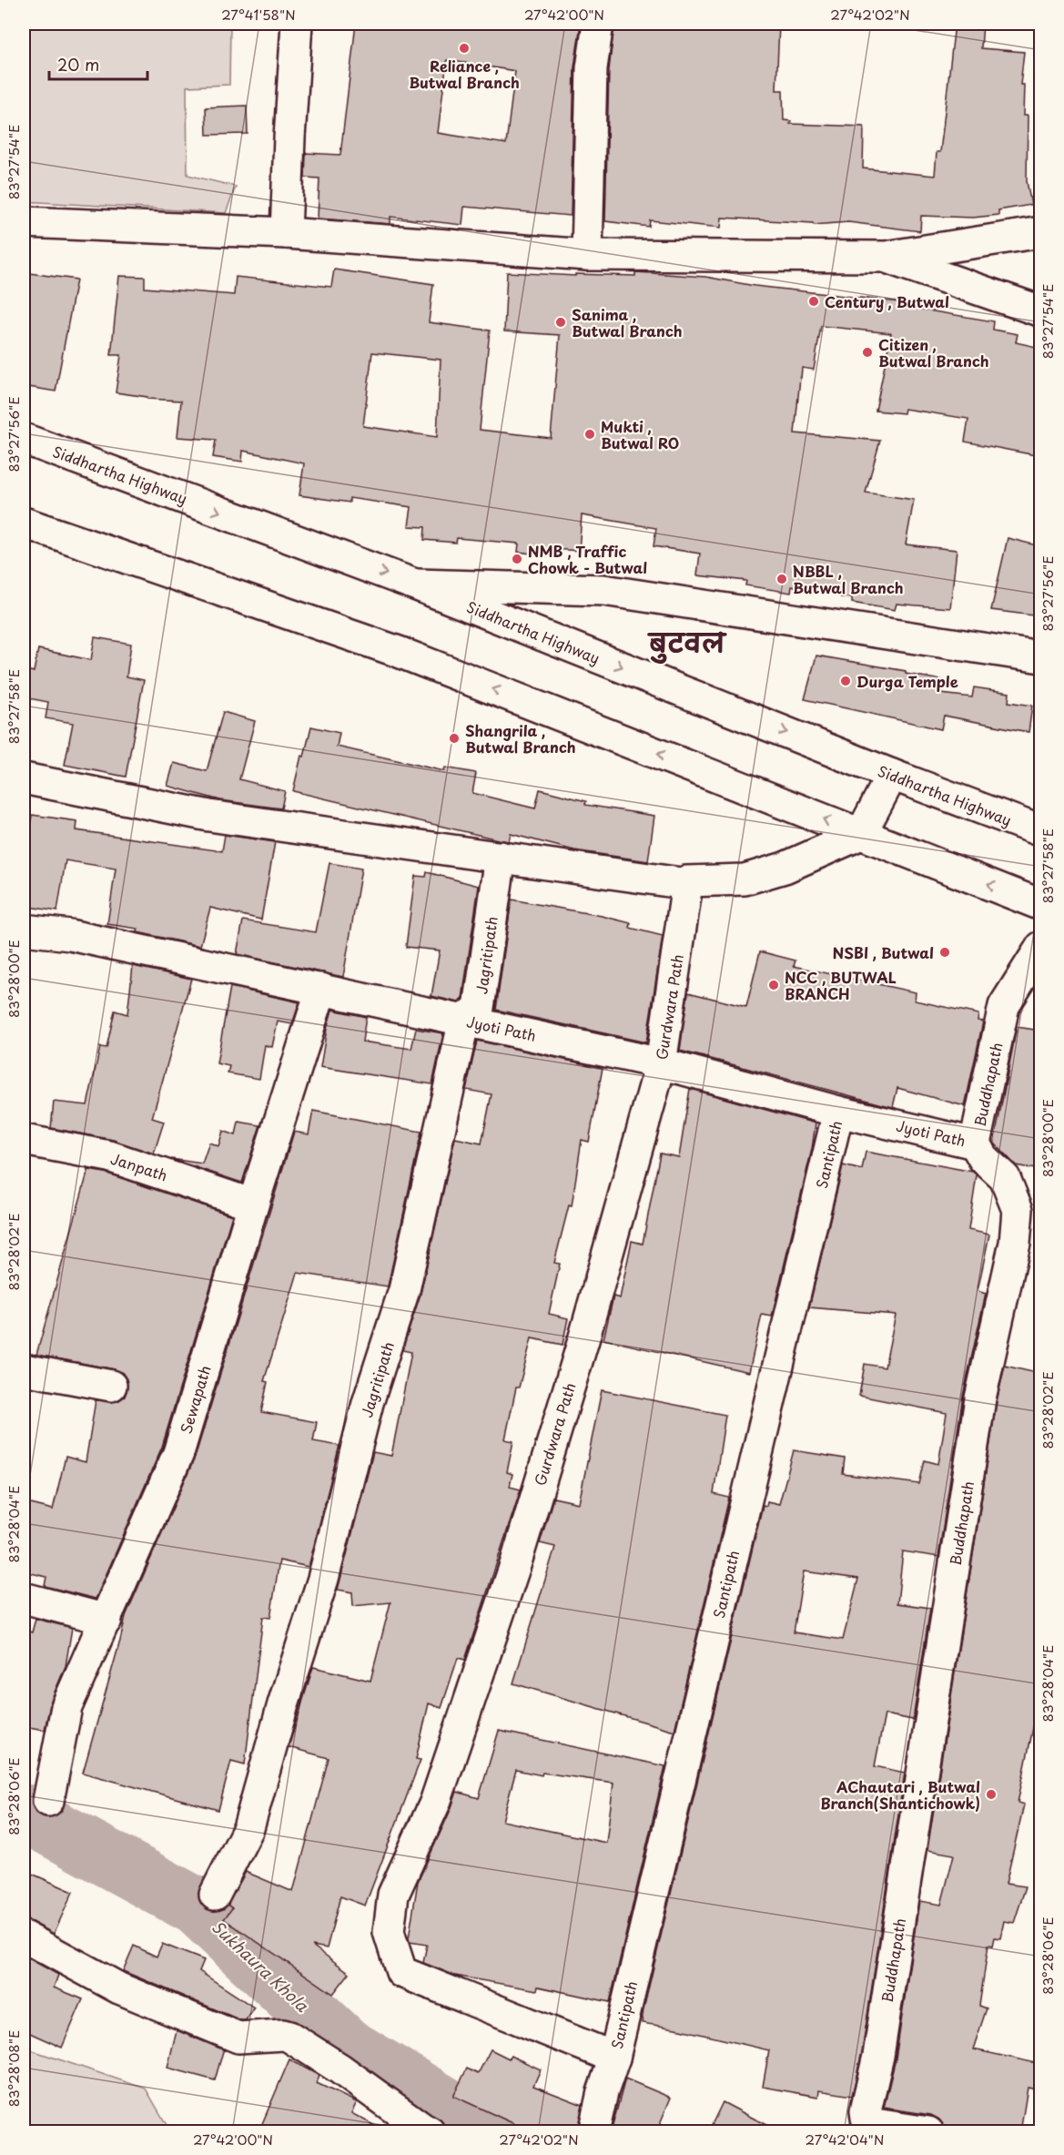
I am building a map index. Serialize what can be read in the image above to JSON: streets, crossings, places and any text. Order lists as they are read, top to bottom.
{
  "streets": {
    "main road": [
      "Siddhartha Highway",
      "Jagritipath",
      "Gurdwara Path",
      "Jyoti Path",
      "Buddhapath",
      "Santipath",
      "Janpath",
      "Sewapath"
    ]
  },
  "crossings": [
    ["Jagritipath", "Jyoti Path"],
    ["Gurdwara Path", "Jyoti Path"],
    ["Gurdwara Path", "Santipath"],
    ["Jyoti Path", "Buddhapath"],
    ["Jyoti Path", "Santipath"],
    ["Jyoti Path", "Sewapath"],
    ["Janpath", "Sewapath"]
  ],
  "districts": ["बुटवल"],
  "water": ["Sukhaura Khola"],
  "places": [
    "Reliance , Butwal Branch",
    "Century , Butwal",
    "Sanima , Butwal Branch",
    "Citizen , Butwal Branch",
    "Mukti , Butwal RO",
    "NMB , Traffic Chowk - Butwal",
    "NBBL , Butwal Branch",
    "Durga Temple",
    "Shangrila , Butwal Branch",
    "NSBI , Butwal",
    "NCC , BUTWAL BRANCH",
    "AChautari , Butwal Branch(Shantichowk)"
  ],
  "scale_bar": "20 m",
  "coordinates": [
    "27°41'58\"N",
    "27°42'00\"N",
    "27°42'02\"N",
    "83°27'54\"E",
    "83°27'56\"E",
    "83°27'58\"E",
    "83°28'00\"E",
    "83°28'02\"E",
    "83°28'04\"E",
    "83°28'06\"E",
    "83°28'08\"E",
    "27°42'04\"N"
  ]
}
